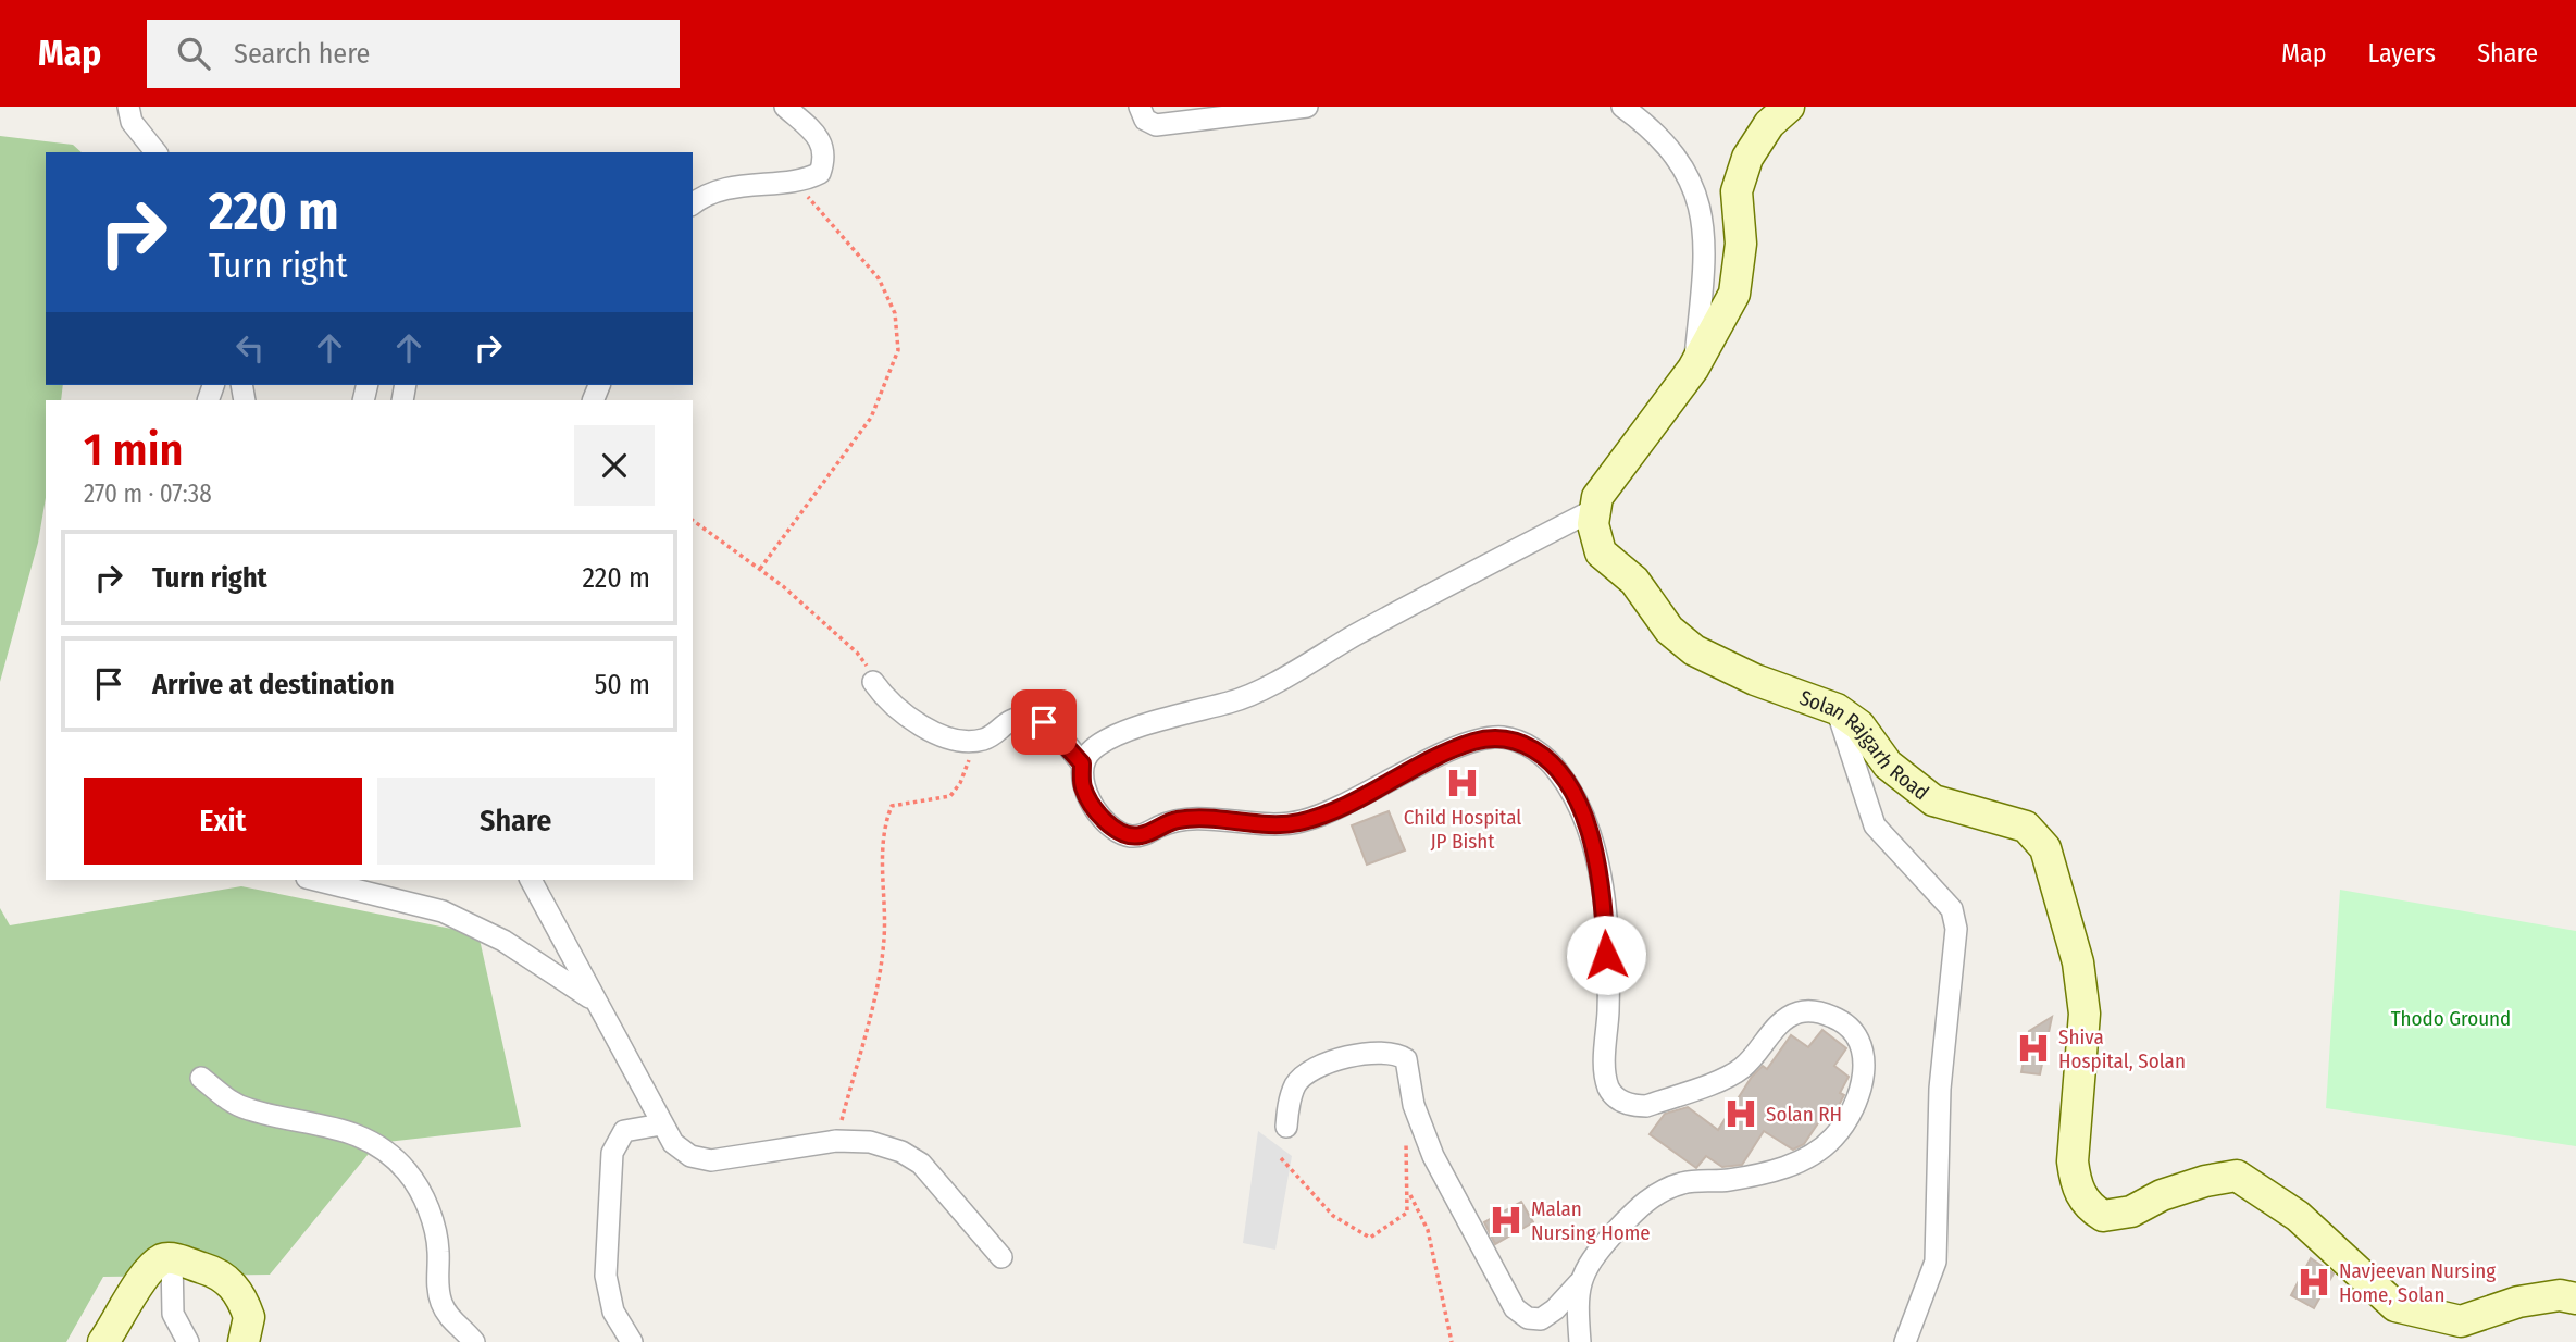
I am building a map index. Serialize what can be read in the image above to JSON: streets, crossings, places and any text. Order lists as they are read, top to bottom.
{
  "streets": {
    "main road": ["Solan Rajgarh Road"]
  },
  "parks": ["Thodo Ground"],
  "places": {
    "hospital": [
      "Child Hospital JP Bisht",
      "Shiva Hospital, Solan",
      "Solan RH",
      "Malan Nursing Home",
      "Navjeevan Nursing Home, Solan"
    ]
  },
  "page": {
    "header": "Map",
    "search": "Search here",
    "nav": ["Map", "Layers", "Share"],
    "turn": ["220 m", "Turn right"],
    "heading": ["1 min", "270 m · 07:38"],
    "list": [
      {
        "name": "Turn right",
        "value": "220 m"
      },
      {
        "name": "Arrive at destination",
        "value": "50 m"
      }
    ],
    "buttons": ["Exit", "Share"]
  }
}
